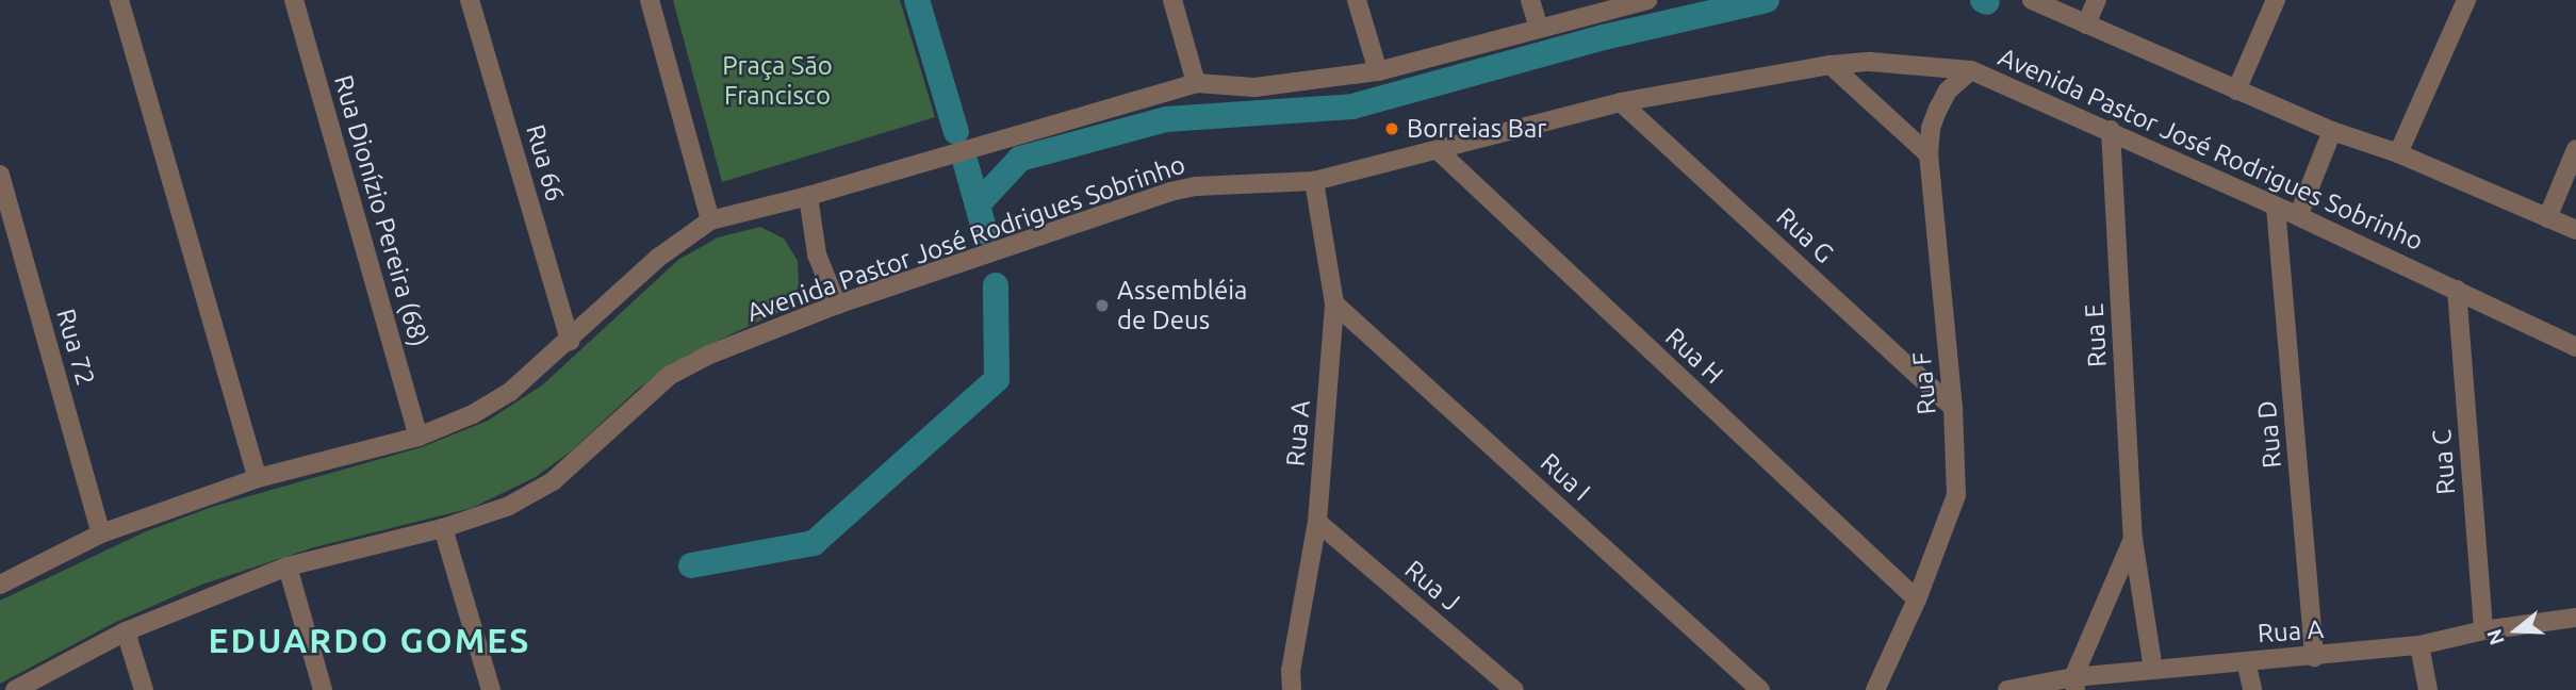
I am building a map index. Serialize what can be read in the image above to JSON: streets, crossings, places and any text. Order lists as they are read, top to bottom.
{
  "streets": {
    "street": [
      "Avenida Pastor José Rodrigues Sobrinho",
      "Rua 66",
      "Rua Dionízio Pereira (68)",
      "Rua G",
      "Rua E",
      "Rua 72",
      "Rua H",
      "Rua F",
      "Rua A",
      "Rua D",
      "Rua C",
      "Rua I",
      "Rua J"
    ]
  },
  "crossings": [
    ["Avenida Pastor José Rodrigues Sobrinho", "Rua G"],
    ["Avenida Pastor José Rodrigues Sobrinho", "Rua E"],
    ["Avenida Pastor José Rodrigues Sobrinho", "Rua H"],
    ["Avenida Pastor José Rodrigues Sobrinho", "Rua F"],
    ["Avenida Pastor José Rodrigues Sobrinho", "Rua A"],
    ["Avenida Pastor José Rodrigues Sobrinho", "Rua D"],
    ["Avenida Pastor José Rodrigues Sobrinho", "Rua C"],
    ["Rua G", "Rua F"],
    ["Rua E", "Rua A"],
    ["Rua H", "Rua F"],
    ["Rua A", "Rua D"],
    ["Rua A", "Rua C"],
    ["Rua A", "Rua I"],
    ["Rua A", "Rua J"]
  ],
  "districts": ["EDUARDO GOMES"],
  "parks": ["Praça São Francisco"],
  "places": ["Borreias Bar", "Assembléia de Deus"],
  "north": "left"
}
